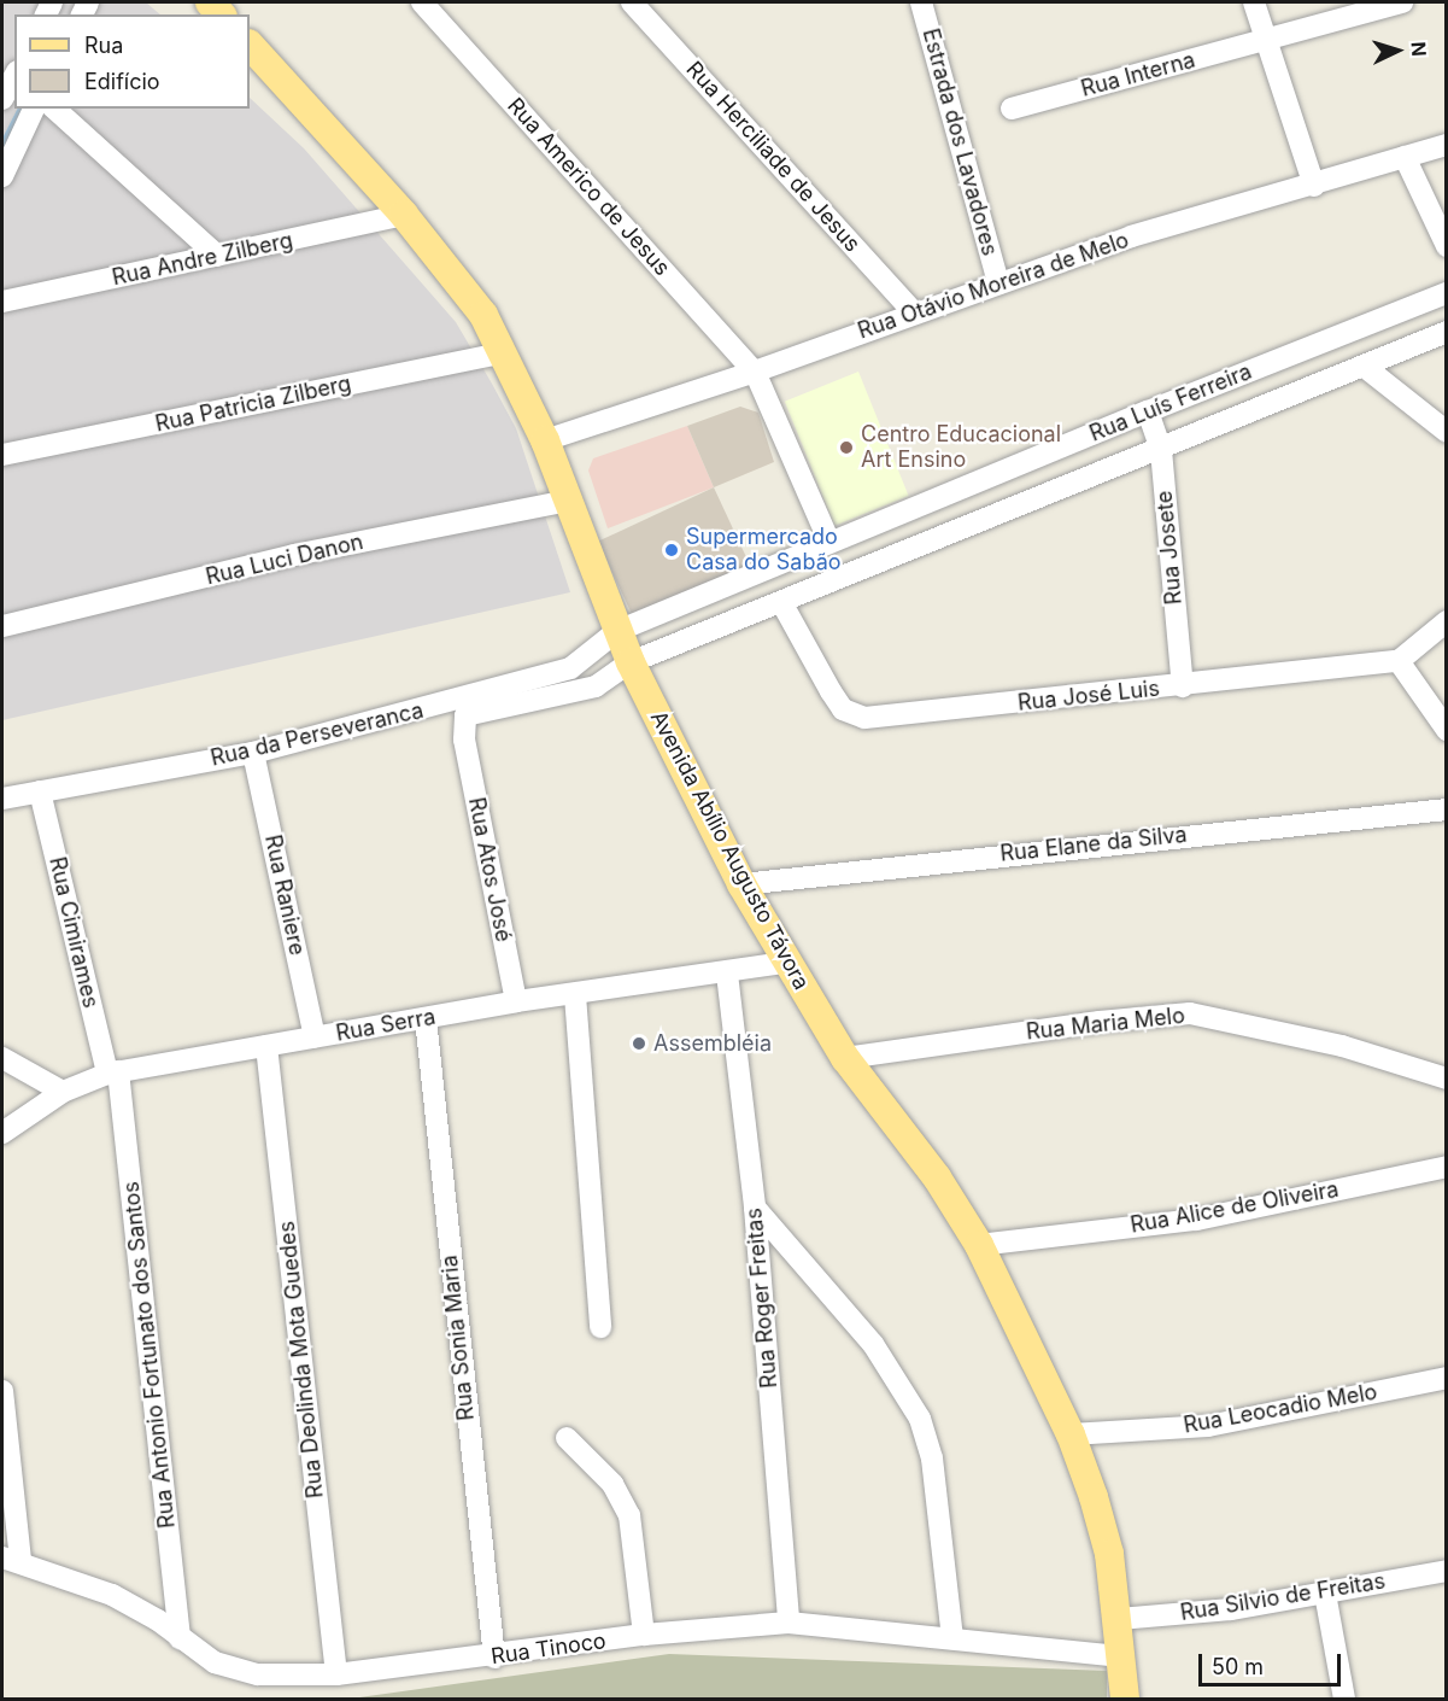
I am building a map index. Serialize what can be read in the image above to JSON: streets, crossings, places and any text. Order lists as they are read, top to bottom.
{
  "streets": {
    "main road": ["Avenida Abílio Augusto Távora"],
    "street": [
      "Rua Interna",
      "Estrada dos Lavadores",
      "Rua Herciliade de Jesus",
      "Rua Americo de Jesus",
      "Rua Andre Zilberg",
      "Rua Otávio Moreira de Melo",
      "Rua Luís Ferreira",
      "Rua Patricia Zilberg",
      "Rua Josete",
      "Rua Luci Danon",
      "Rua José Luis",
      "Rua da Perseveranca",
      "Rua Elane da Silva",
      "Rua Atos José",
      "Rua Raniere",
      "Rua Cimirames",
      "Rua Maria Melo",
      "Rua Serra",
      "Rua Alice de Oliveira",
      "Rua Roger Freitas",
      "Rua Sonia Maria",
      "Rua Antonio Fortunato dos Santos",
      "Rua Deolinda Mota Guedes",
      "Rua Leocadio Melo",
      "Rua Silvio de Freitas",
      "Rua Tinoco"
    ]
  },
  "crossings": [
    ["Estrada dos Lavadores", "Rua Otávio Moreira de Melo"],
    ["Rua Herciliade de Jesus", "Rua Otávio Moreira de Melo"],
    ["Rua Americo de Jesus", "Rua Otávio Moreira de Melo"],
    ["Rua Americo de Jesus", "Rua Luís Ferreira"],
    ["Rua Andre Zilberg", "Avenida Abílio Augusto Távora"],
    ["Rua Otávio Moreira de Melo", "Avenida Abílio Augusto Távora"],
    ["Rua Luís Ferreira", "Rua Josete"],
    ["Rua Luís Ferreira", "Rua José Luis"],
    ["Rua Luís Ferreira", "Rua da Perseveranca"],
    ["Rua Luís Ferreira", "Avenida Abílio Augusto Távora"],
    ["Rua Luís Ferreira", "Rua Atos José"],
    ["Rua Patricia Zilberg", "Avenida Abílio Augusto Távora"],
    ["Rua Josete", "Rua José Luis"],
    ["Rua Luci Danon", "Avenida Abílio Augusto Távora"],
    ["Rua da Perseveranca", "Avenida Abílio Augusto Távora"],
    ["Rua da Perseveranca", "Rua Raniere"],
    ["Rua da Perseveranca", "Rua Cimirames"],
    ["Rua Elane da Silva", "Avenida Abílio Augusto Távora"],
    ["Avenida Abílio Augusto Távora", "Rua Maria Melo"],
    ["Avenida Abílio Augusto Távora", "Rua Serra"],
    ["Avenida Abílio Augusto Távora", "Rua Alice de Oliveira"],
    ["Avenida Abílio Augusto Távora", "Rua Leocadio Melo"],
    ["Avenida Abílio Augusto Távora", "Rua Silvio de Freitas"],
    ["Avenida Abílio Augusto Távora", "Rua Tinoco"],
    ["Rua Atos José", "Rua Serra"],
    ["Rua Raniere", "Rua Serra"],
    ["Rua Cimirames", "Rua Serra"],
    ["Rua Cimirames", "Rua Antonio Fortunato dos Santos"],
    ["Rua Serra", "Rua Roger Freitas"],
    ["Rua Serra", "Rua Sonia Maria"],
    ["Rua Serra", "Rua Antonio Fortunato dos Santos"],
    ["Rua Serra", "Rua Deolinda Mota Guedes"],
    ["Rua Roger Freitas", "Rua Tinoco"],
    ["Rua Sonia Maria", "Rua Tinoco"],
    ["Rua Antonio Fortunato dos Santos", "Rua Tinoco"],
    ["Rua Deolinda Mota Guedes", "Rua Tinoco"]
  ],
  "places": ["Centro Educacional Art Ensino", "Supermercado Casa do Sabão", "Assembléia"],
  "legend": ["Rua", "Edifício"],
  "scale_bar": "50 m",
  "north": "right"
}
